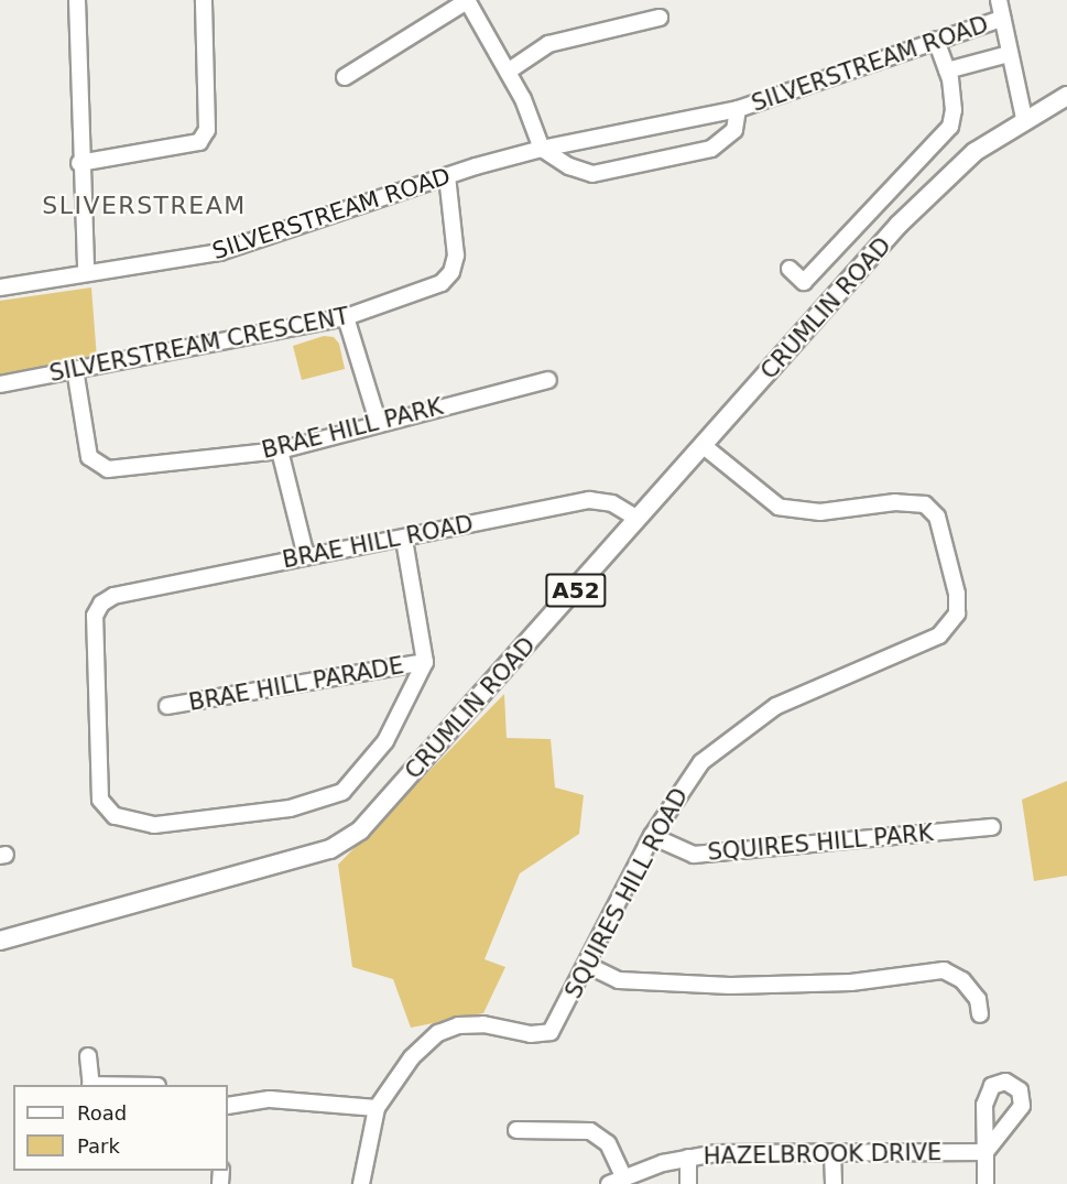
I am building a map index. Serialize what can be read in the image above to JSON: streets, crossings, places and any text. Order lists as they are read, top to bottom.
{
  "streets": {
    "main road": ["CRUMLIN ROAD", "A52"],
    "street": [
      "SILVERSTREAM ROAD",
      "SILVERSTREAM CRESCENT",
      "BRAE HILL PARK",
      "BRAE HILL ROAD",
      "BRAE HILL PARADE",
      "SQUIRES HILL PARK",
      "SQUIRES HILL ROAD",
      "HAZELBROOK DRIVE"
    ]
  },
  "crossings": [
    ["SILVERSTREAM ROAD", "SILVERSTREAM CRESCENT"],
    ["CRUMLIN ROAD", "BRAE HILL ROAD"],
    ["CRUMLIN ROAD", "SQUIRES HILL ROAD"],
    ["SILVERSTREAM CRESCENT", "BRAE HILL PARK"],
    ["BRAE HILL ROAD", "BRAE HILL PARADE"],
    ["SQUIRES HILL PARK", "SQUIRES HILL ROAD"]
  ],
  "districts": ["SLIVERSTREAM"],
  "legend": ["Road", "Park"]
}
